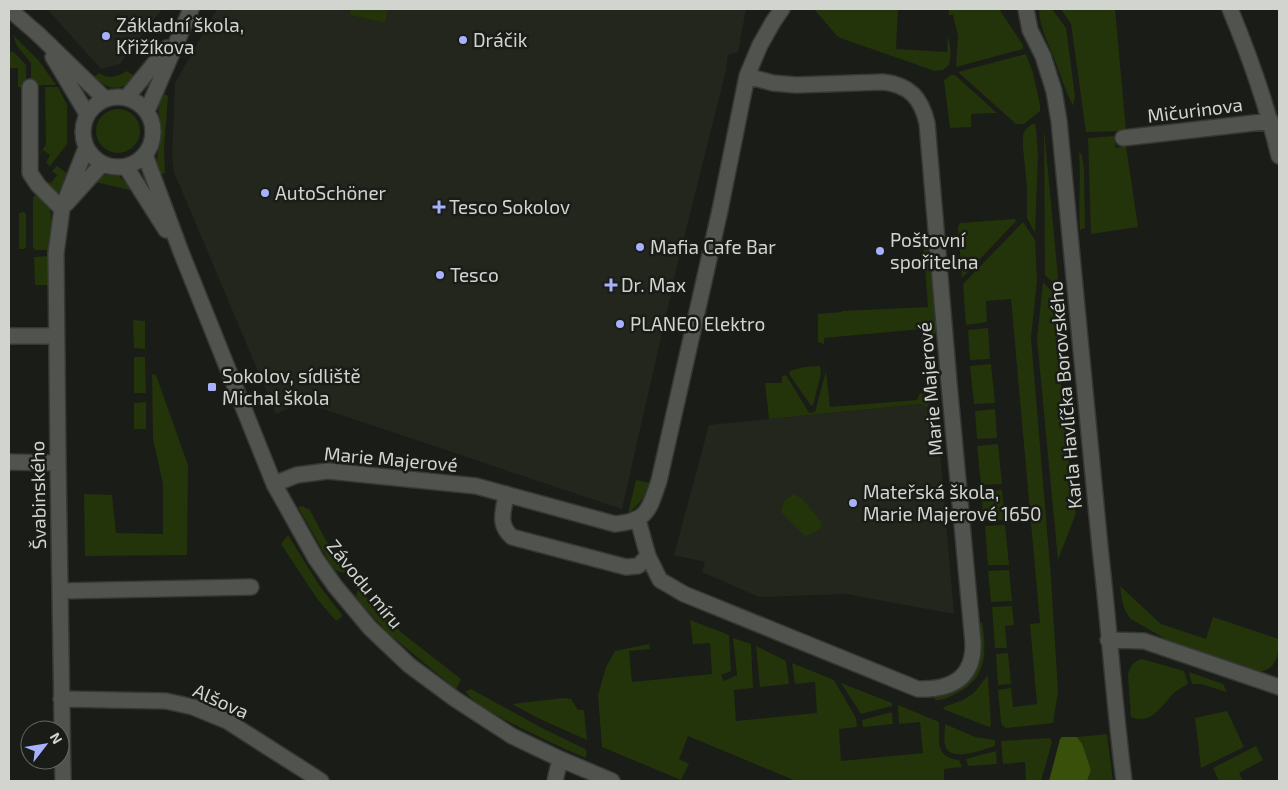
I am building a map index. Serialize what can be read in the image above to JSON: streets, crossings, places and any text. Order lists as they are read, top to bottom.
{
  "streets": {
    "street": [
      "Mičurinova",
      "Marie Majerové",
      "Karla Havlíčka Borovského",
      "Švabinského",
      "Závodu míru",
      "Alšova"
    ]
  },
  "crossings": [
    ["Marie Majerové", "Závodu míru"],
    ["Švabinského", "Závodu míru"],
    ["Švabinského", "Alšova"]
  ],
  "places": {
    "other": [
      "Základní škola, Křižíkova",
      "Dráčik",
      "AutoSchöner",
      "Mafia Cafe Bar",
      "Poštovní spořitelna",
      "Tesco",
      "PLANEO Elektro",
      "Mateřská škola, Marie Majerové 1650"
    ],
    "health": ["Tesco Sokolov", "Dr. Max"],
    "transit": ["Sokolov, sídliště Michal škola"]
  },
  "north": "top right"
}
